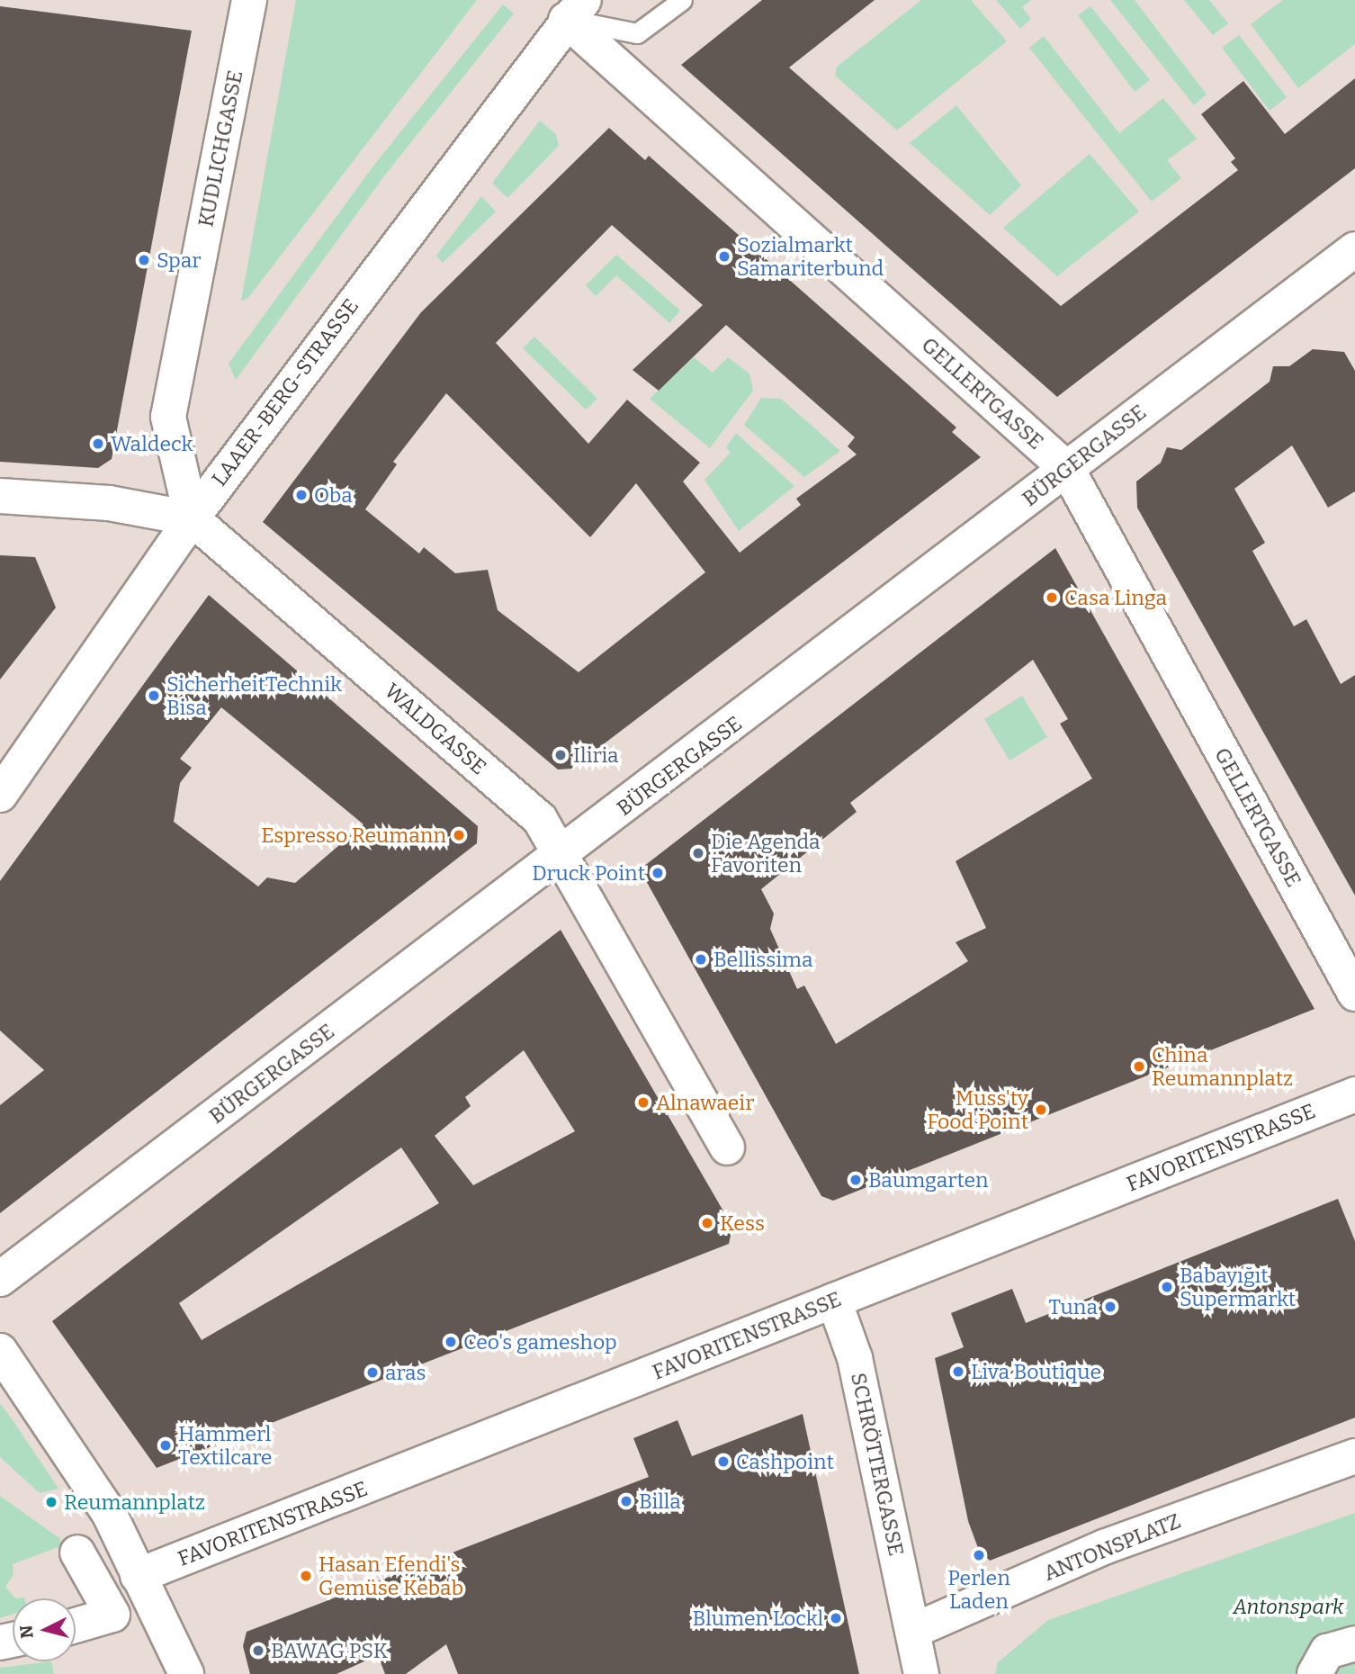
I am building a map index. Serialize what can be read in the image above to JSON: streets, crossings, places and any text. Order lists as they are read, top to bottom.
{
  "streets": {
    "street": [
      "KUDLICHGASSE",
      "LAAER-BERG-STRASSE",
      "GELLERTGASSE",
      "BÜRGERGASSE",
      "WALDGASSE",
      "FAVORITENSTRASSE",
      "SCHRÖTTERGASSE",
      "ANTONSPLATZ"
    ]
  },
  "crossings": [
    ["KUDLICHGASSE", "LAAER-BERG-STRASSE"],
    ["KUDLICHGASSE", "WALDGASSE"],
    ["LAAER-BERG-STRASSE", "GELLERTGASSE"],
    ["LAAER-BERG-STRASSE", "WALDGASSE"],
    ["GELLERTGASSE", "BÜRGERGASSE"],
    ["BÜRGERGASSE", "WALDGASSE"],
    ["FAVORITENSTRASSE", "SCHRÖTTERGASSE"],
    ["SCHRÖTTERGASSE", "ANTONSPLATZ"]
  ],
  "parks": ["Antonspark"],
  "places": [
    "Sozialmarkt Samariterbund",
    "Spar",
    "Waldeck",
    "Oba",
    "Casa Linga",
    "SicherheitTechnik Bisa",
    "Iliria",
    "Espresso Reumann",
    "Die Agenda Favoriten",
    "Druck Point",
    "Bellissima",
    "China Reumannplatz",
    "Alnawaeir",
    "Muss'ty Food Point",
    "Baumgarten",
    "Kess",
    "Babayığıt Supermarkt",
    "Tuna",
    "Ceo's gameshop",
    "Liva Boutique",
    "aras",
    "Hammerl Textilcare",
    "Cashpoint",
    "Billa",
    "Reumannplatz",
    "Perlen Laden",
    "Hasan Efendi's Gemüse Kebab",
    "Blumen Lockl",
    "BAWAG PSK"
  ],
  "north": "left"
}
